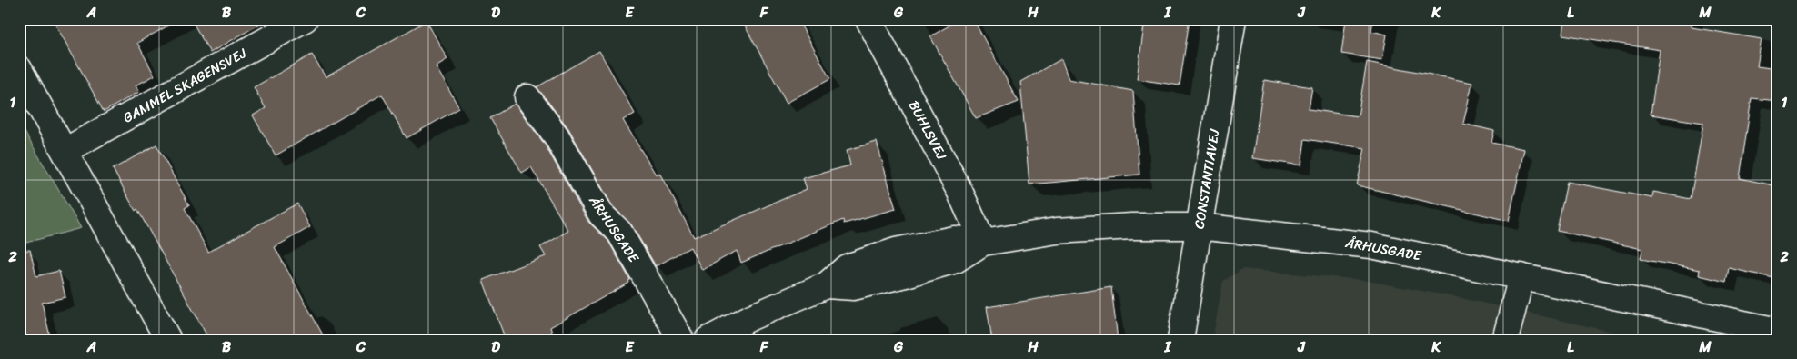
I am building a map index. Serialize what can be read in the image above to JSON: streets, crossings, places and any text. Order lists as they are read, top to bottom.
{
  "streets": {
    "street": [
      "GAMMEL SKAGENSVEJ",
      "BUHLSVEJ",
      "CONSTANTIAVEJ",
      "ÅRHUSGADE"
    ]
  },
  "crossings": [
    ["BUHLSVEJ", "ÅRHUSGADE"],
    ["CONSTANTIAVEJ", "ÅRHUSGADE"]
  ],
  "grid": {
    "columns": [
      "A",
      "B",
      "C",
      "D",
      "E",
      "F",
      "G",
      "H",
      "I",
      "J",
      "K",
      "L",
      "M"
    ],
    "rows": ["1", "2"]
  }
}
